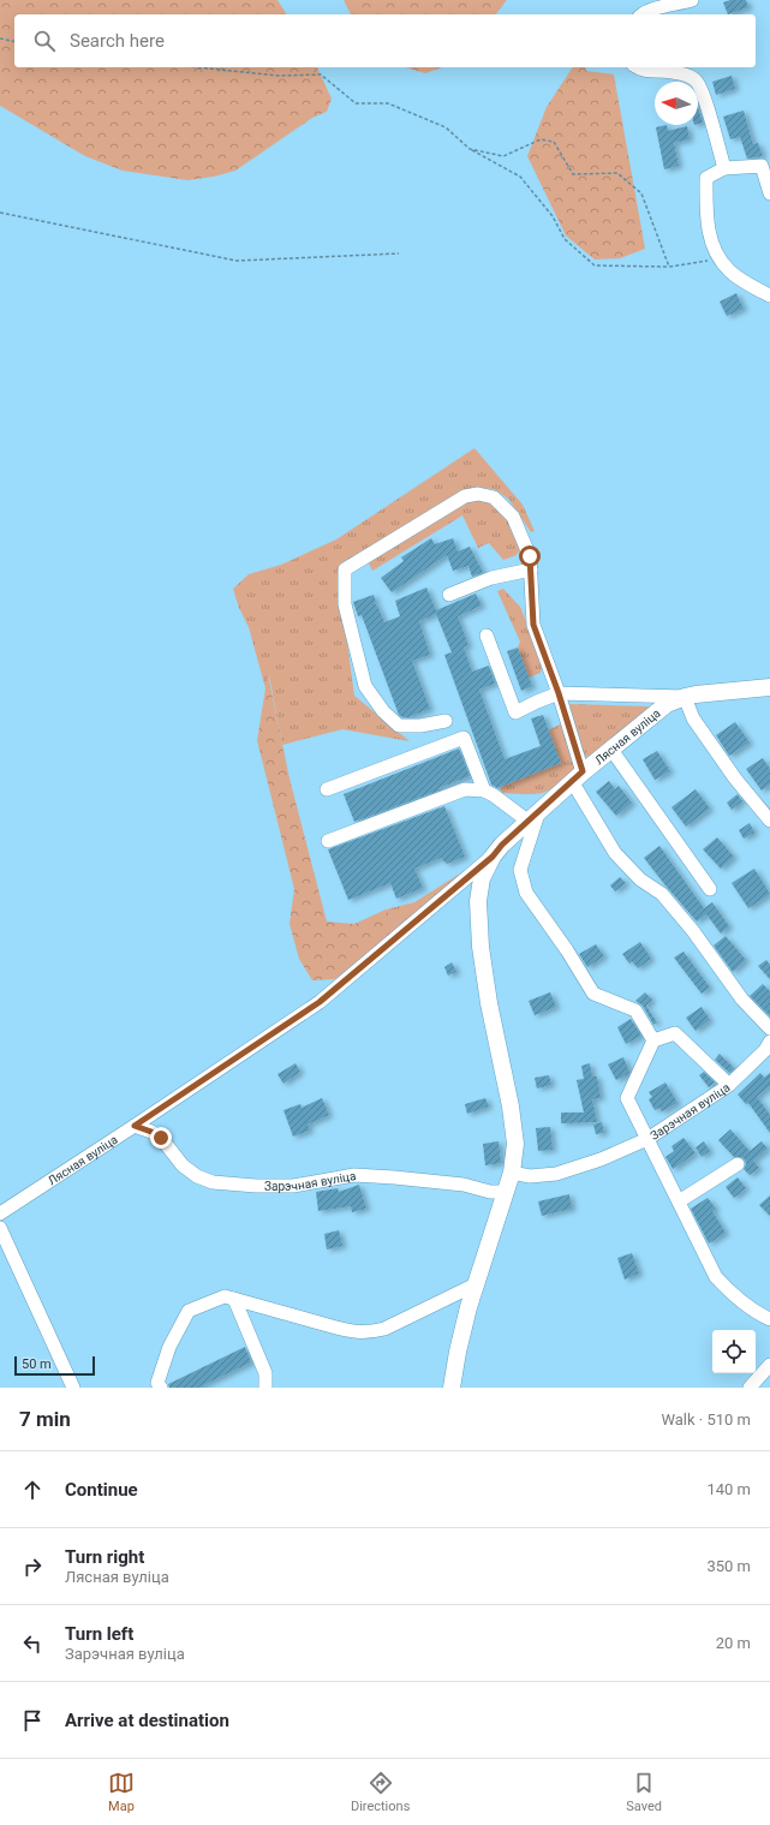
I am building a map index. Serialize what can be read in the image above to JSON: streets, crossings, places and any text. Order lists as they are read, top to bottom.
{
  "streets": {
    "main road": ["Лясная вуліца"],
    "street": ["Зарэчная вуліца"]
  },
  "crossings": [
    ["Лясная вуліца", "Зарэчная вуліца"]
  ],
  "scale_bar": "50 m",
  "north": "left",
  "page": {
    "search": "Search here",
    "scale": "50 m",
    "heading": ["7 min", "Walk · 510 m"],
    "list": [
      ["Continue", "140 m"],
      ["Turn right", "Лясная вуліца", "350 m"],
      ["Turn left", "Зарэчная вуліца", "20 m"],
      "Arrive at destination"
    ],
    "nav": ["Map", "Directions", "Saved"]
  }
}
